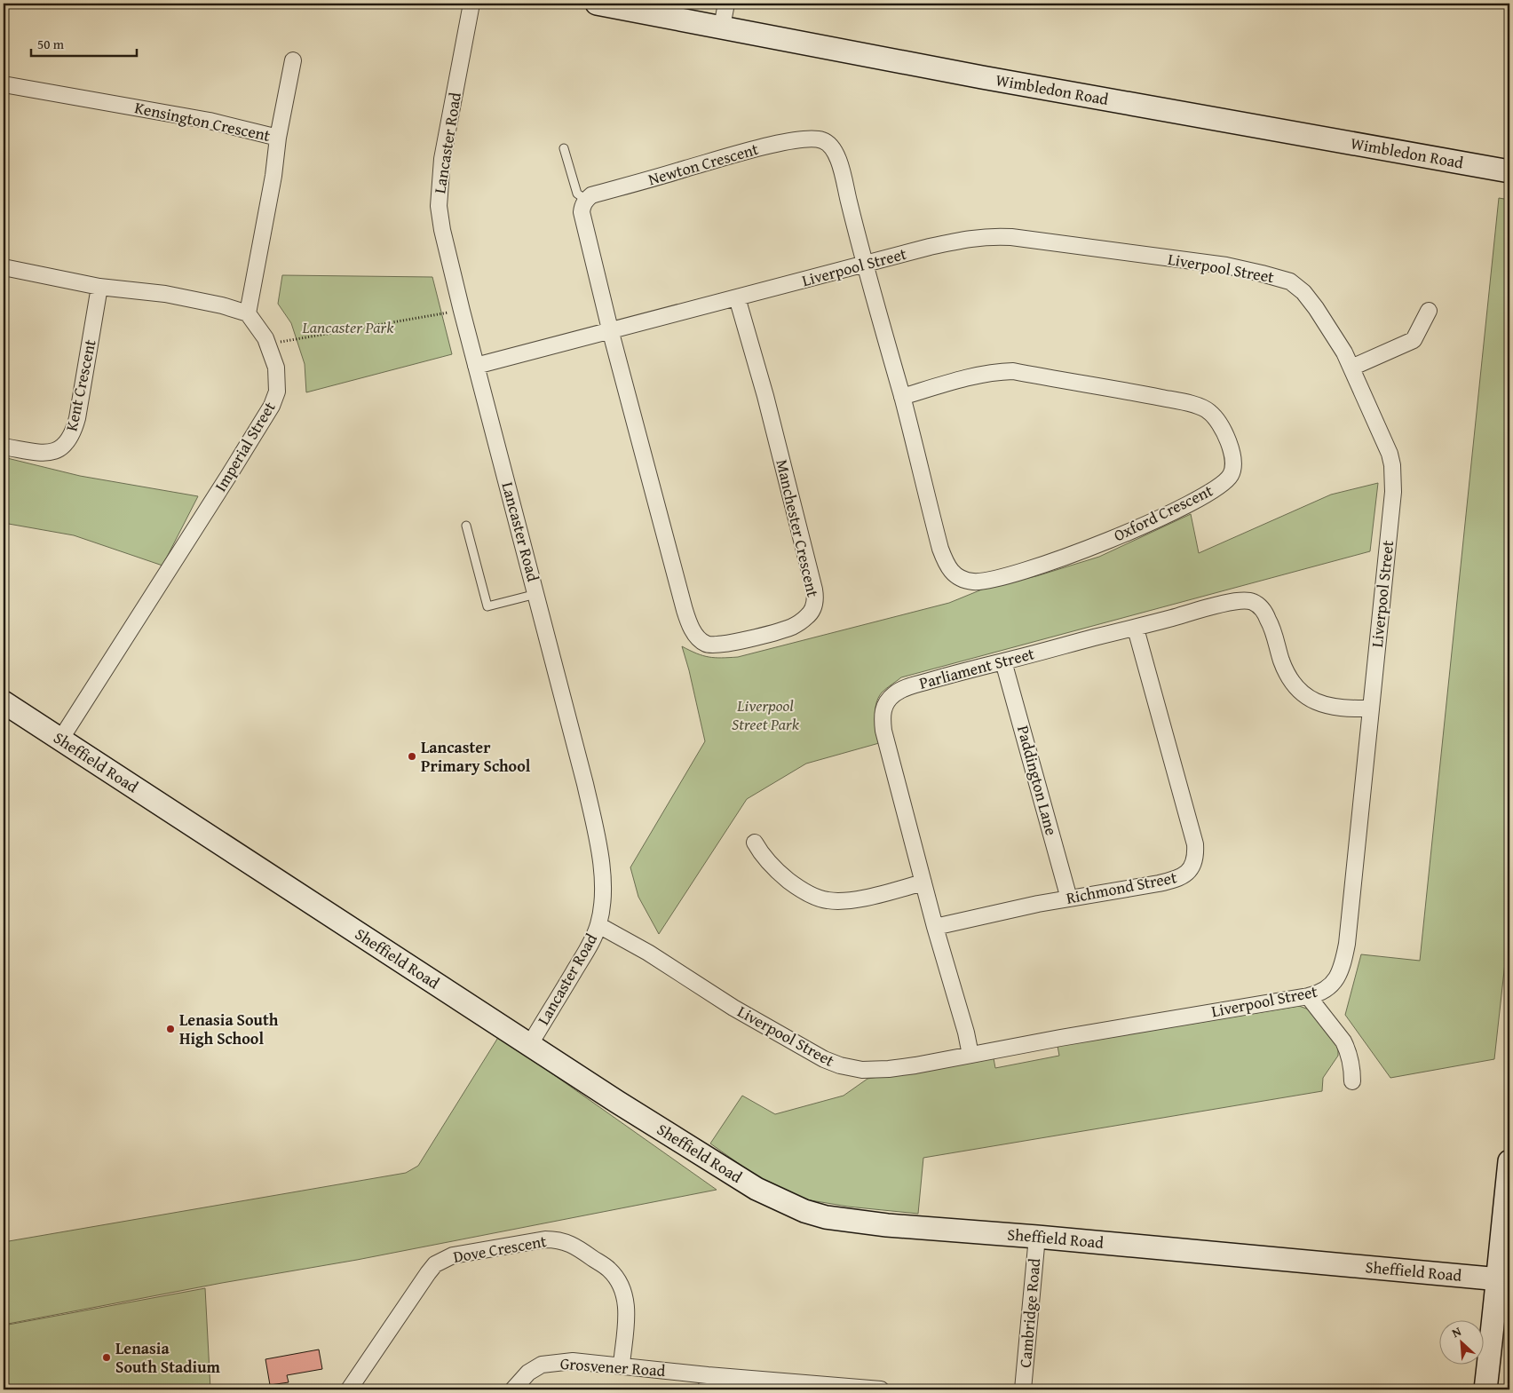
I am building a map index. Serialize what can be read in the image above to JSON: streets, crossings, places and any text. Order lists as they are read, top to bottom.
{
  "streets": {
    "street": [
      "Wimbledon Road",
      "Kensington Crescent",
      "Lancaster Road",
      "Newton Crescent",
      "Liverpool Street",
      "Kent Crescent",
      "Imperial Street",
      "Oxford Crescent",
      "Manchester Crescent",
      "Parliament Street",
      "Sheffield Road",
      "Paddington Lane",
      "Richmond Street",
      "Dove Crescent",
      "Cambridge Road",
      "Grosvener Road"
    ]
  },
  "crossings": [
    ["Kensington Crescent", "Imperial Street"],
    ["Lancaster Road", "Liverpool Street"],
    ["Lancaster Road", "Sheffield Road"],
    ["Newton Crescent", "Liverpool Street"],
    ["Newton Crescent", "Oxford Crescent"],
    ["Liverpool Street", "Oxford Crescent"],
    ["Liverpool Street", "Manchester Crescent"],
    ["Liverpool Street", "Parliament Street"],
    ["Imperial Street", "Sheffield Road"],
    ["Parliament Street", "Paddington Lane"],
    ["Parliament Street", "Richmond Street"],
    ["Sheffield Road", "Cambridge Road"],
    ["Paddington Lane", "Richmond Street"],
    ["Dove Crescent", "Grosvener Road"]
  ],
  "parks": ["Lancaster Park", "Liverpool Street Park"],
  "places": ["Lancaster Primary School", "Lenasia South High School", "Lenasia South Stadium"],
  "scale_bar": "50 m",
  "north": "top left"
}
